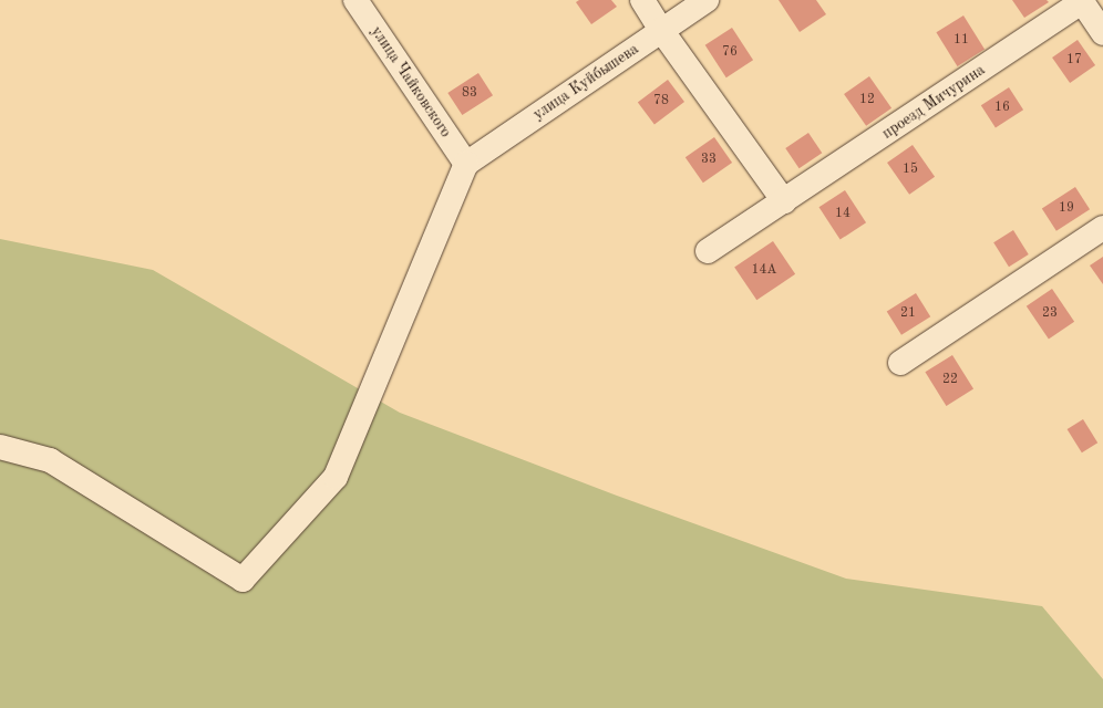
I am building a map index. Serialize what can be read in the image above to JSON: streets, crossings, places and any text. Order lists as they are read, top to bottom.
{
  "streets": {
    "street": ["улица Чайковского", "улица Куйбышева", "проезд Мичурина"]
  },
  "crossings": [
    ["улица Чайковского", "улица Куйбышева"]
  ],
  "house_numbers": [
    "11",
    "76",
    "17",
    "83",
    "12",
    "78",
    "16",
    "33",
    "15",
    "19",
    "14",
    "14А",
    "21",
    "23",
    "22"
  ]
}
